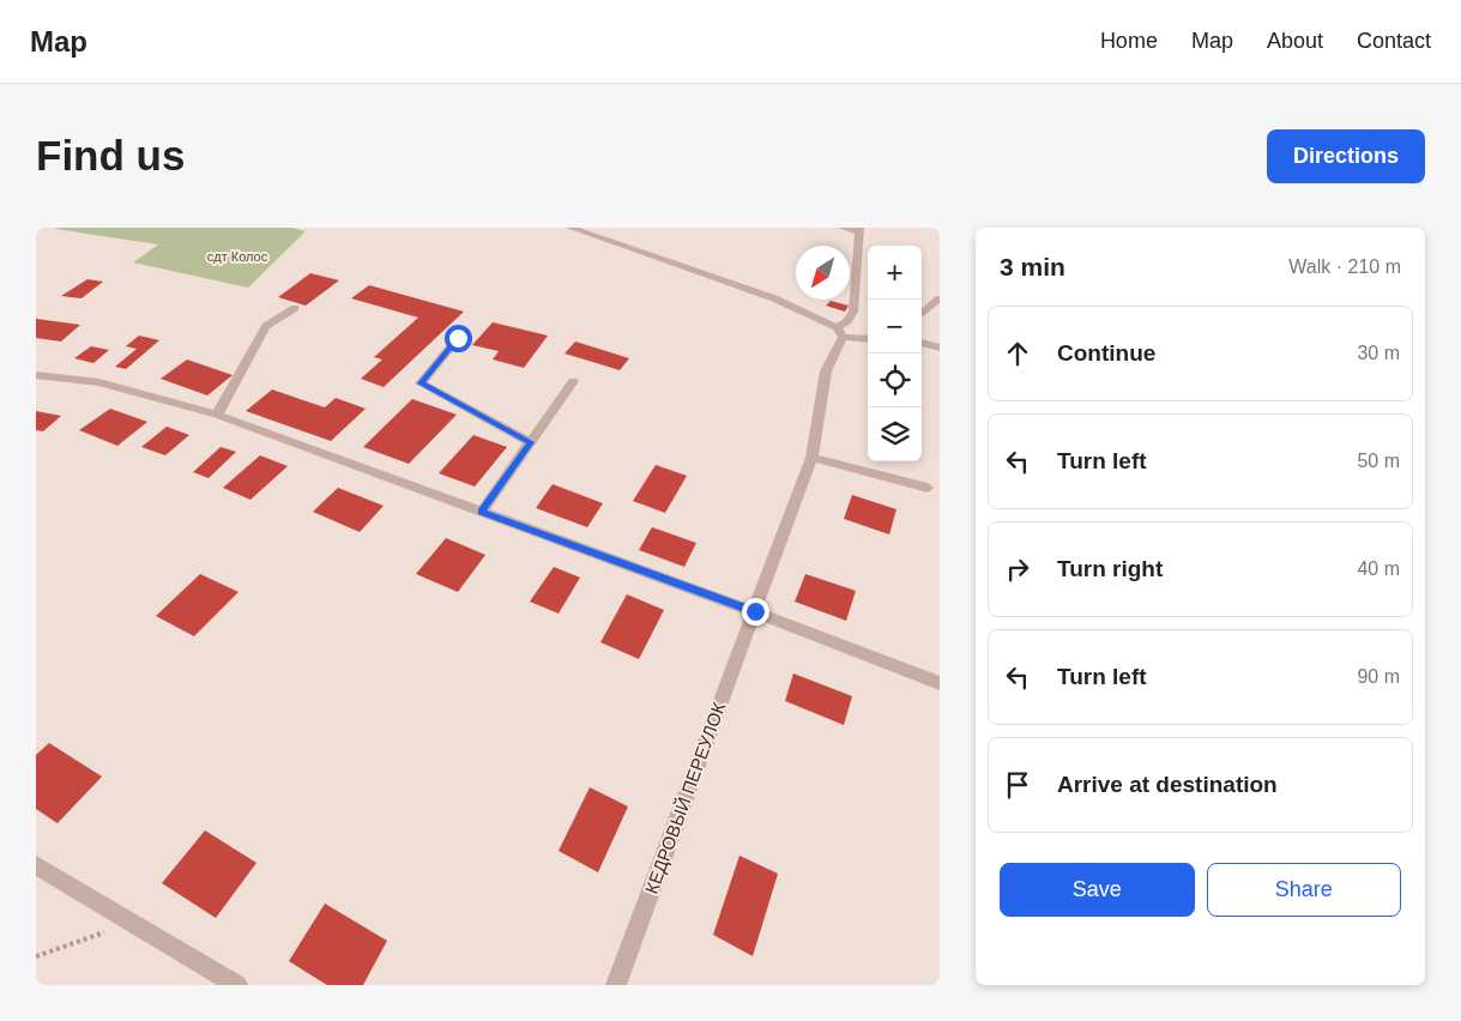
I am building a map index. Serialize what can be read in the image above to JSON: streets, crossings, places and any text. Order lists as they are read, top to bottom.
{
  "streets": {
    "street": ["КЕДРОВЫЙ ПЕРЕУЛОК"]
  },
  "parks": ["сдт Колос"],
  "north": "bottom left",
  "page": {
    "header": "Map",
    "nav": [
      "Home",
      "Map",
      "About",
      "Contact"
    ],
    "buttons": [
      "Directions",
      ["Save", "Share"]
    ],
    "title": "Find us",
    "heading": ["3 min", "Walk · 210 m"],
    "map_buttons": ["+", "−"],
    "list": [
      ["Continue", "30 m"],
      ["Turn left", "50 m"],
      ["Turn right", "40 m"],
      ["Turn left", "90 m"],
      "Arrive at destination"
    ]
  }
}
